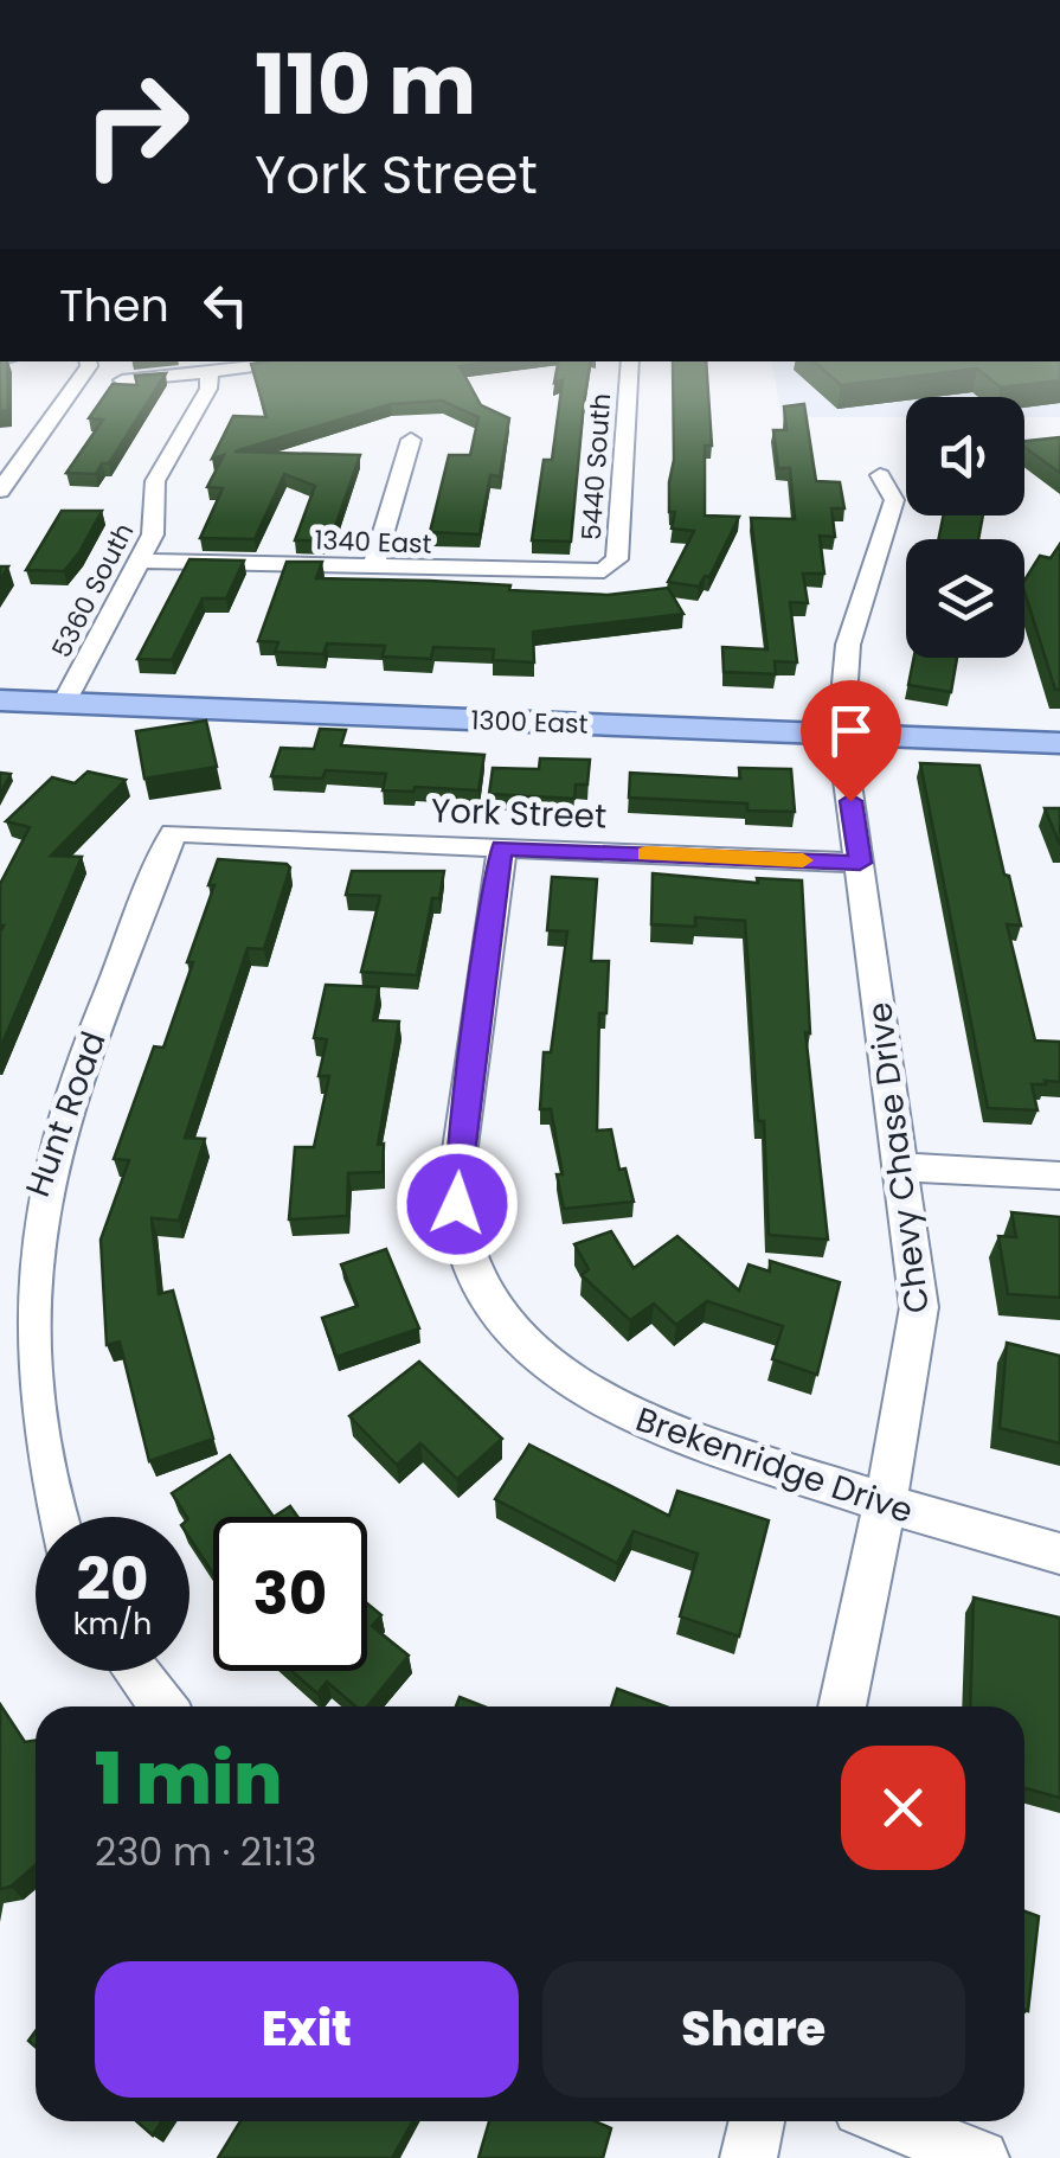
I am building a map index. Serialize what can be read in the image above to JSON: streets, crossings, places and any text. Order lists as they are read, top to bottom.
{
  "streets": {
    "main road": ["1300 East"],
    "street": [
      "5440 South",
      "1340 East",
      "5360 South",
      "York Street",
      "Hunt Road",
      "Chevy Chase Drive",
      "Brekenridge Drive"
    ]
  },
  "crossings": [
    ["5440 South", "1340 East"],
    ["1340 East", "5360 South"],
    ["5360 South", "1300 East"],
    ["1300 East", "Chevy Chase Drive"],
    ["York Street", "Hunt Road"],
    ["York Street", "Chevy Chase Drive"],
    ["York Street", "Brekenridge Drive"],
    ["Chevy Chase Drive", "Brekenridge Drive"]
  ],
  "page": {
    "turn": ["110 m", "York Street"],
    "then": "Then",
    "speed": "20 km/h",
    "limit": "30",
    "heading": ["1 min", "230 m · 21:13"],
    "buttons": ["Exit", "Share"]
  }
}
